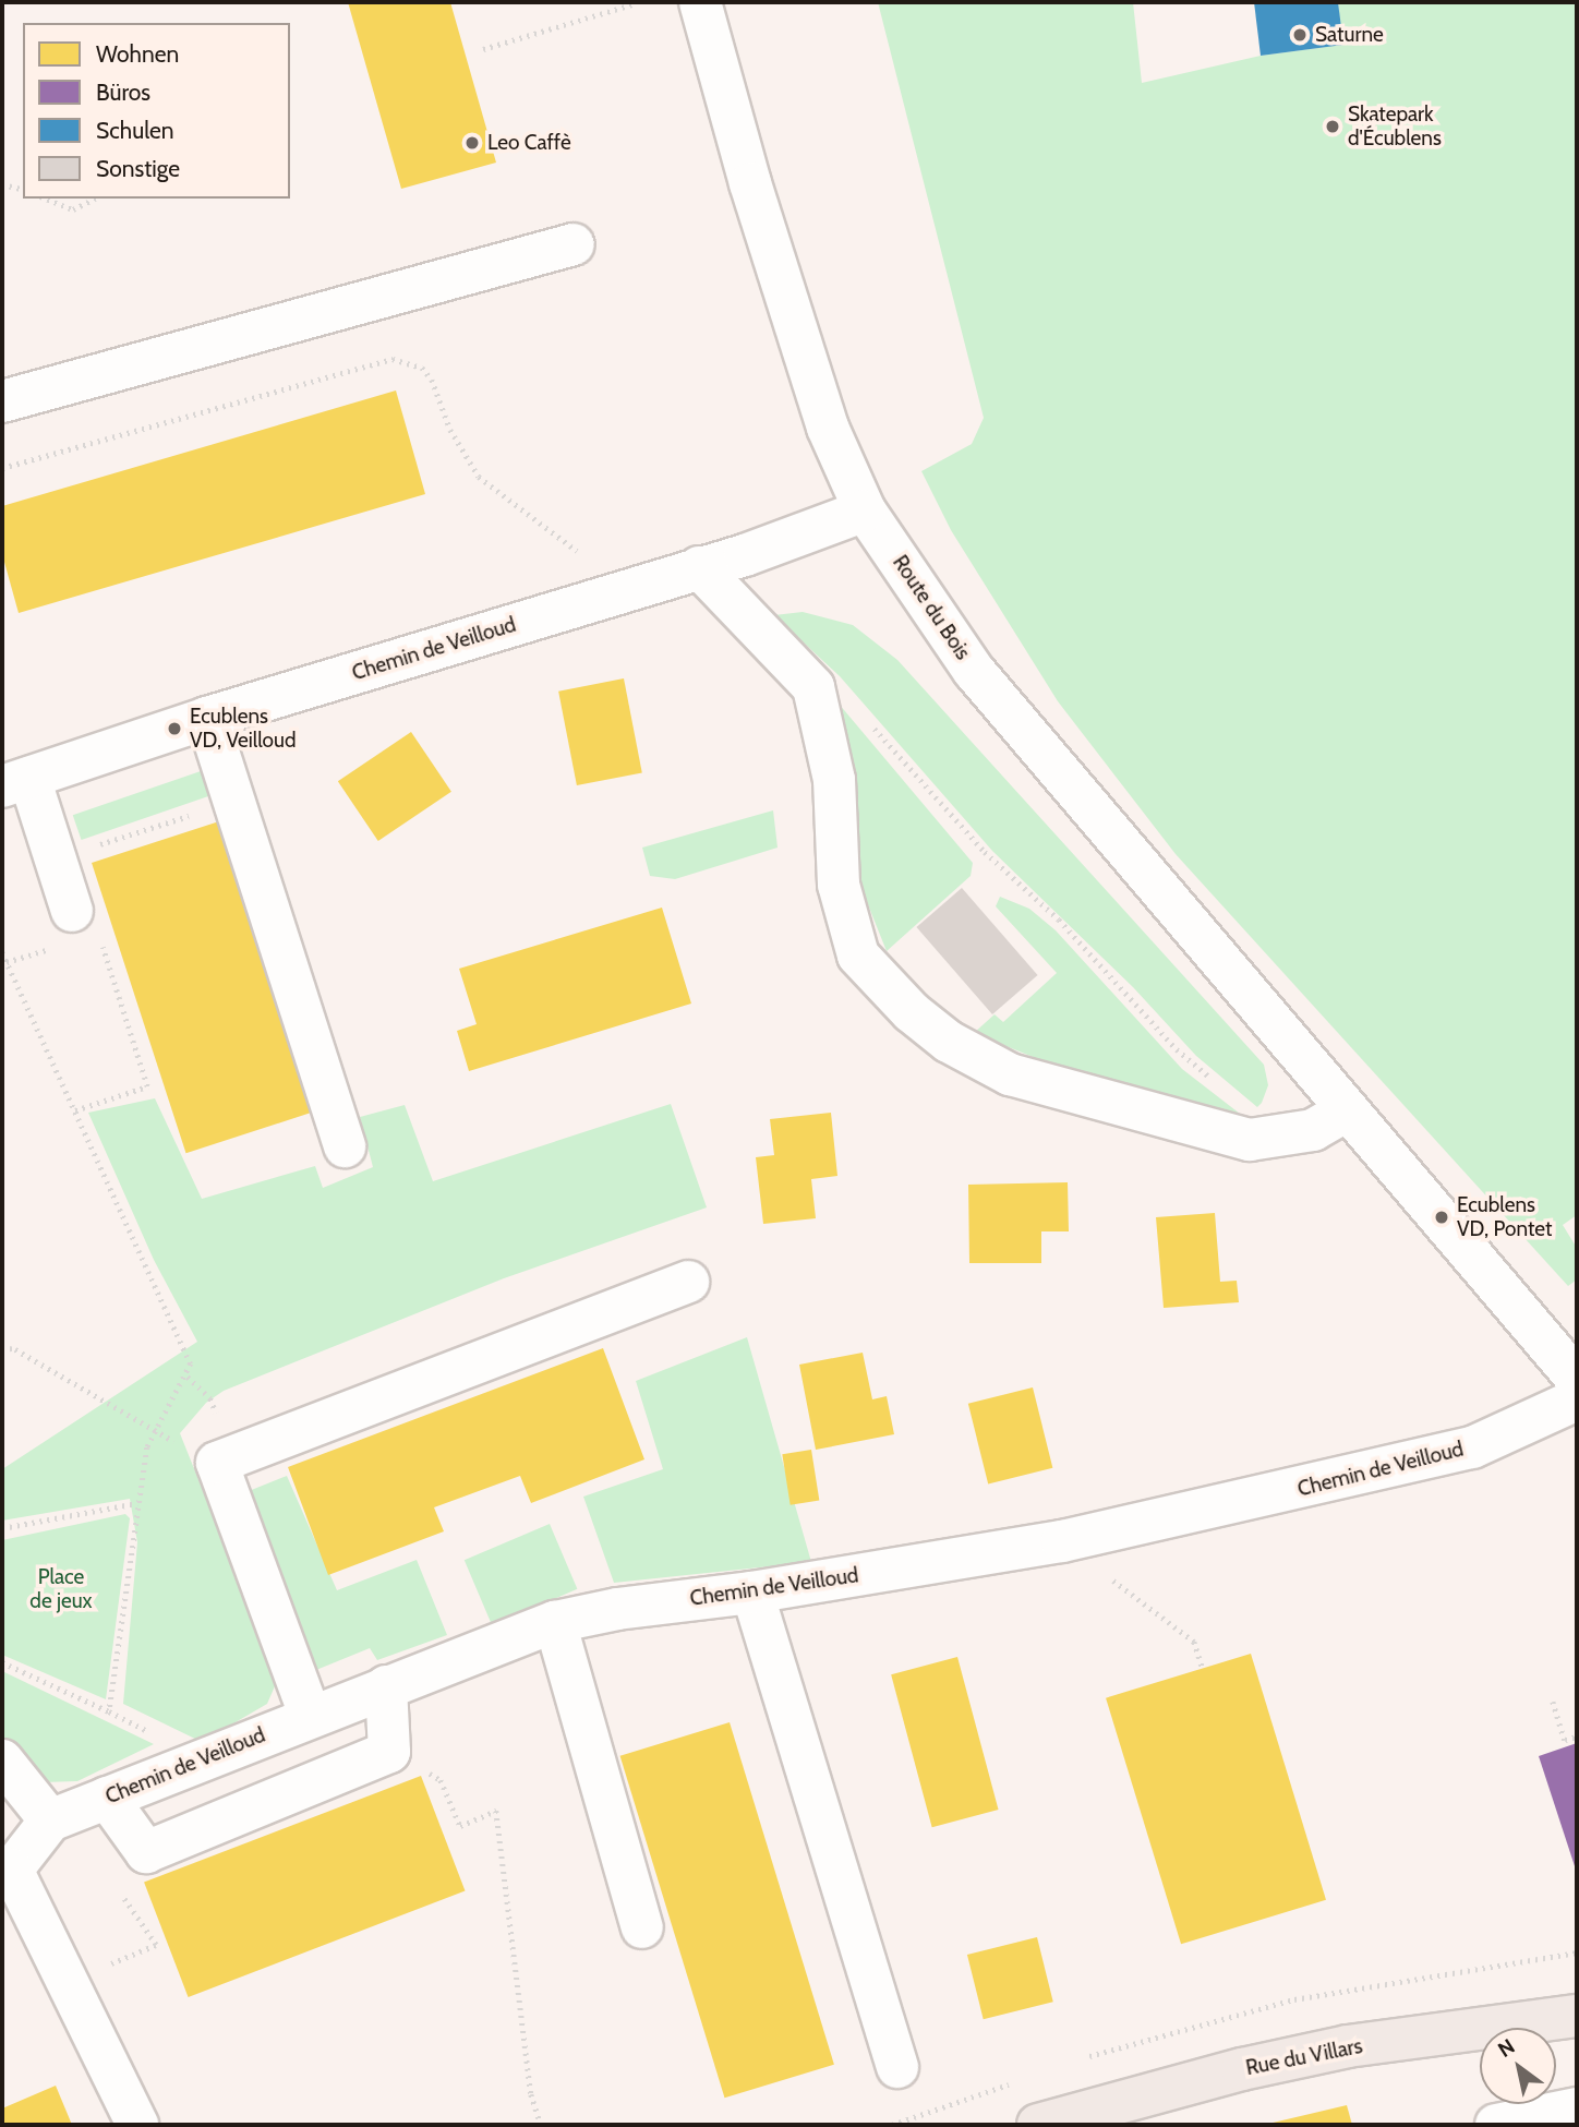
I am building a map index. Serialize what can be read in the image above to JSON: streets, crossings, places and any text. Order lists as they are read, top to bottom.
{
  "streets": {
    "main road": ["Rue du Villars"],
    "street": ["Route du Bois", "Chemin de Veilloud"]
  },
  "crossings": [
    ["Route du Bois", "Chemin de Veilloud"]
  ],
  "parks": ["Place de jeux"],
  "places": [
    "Saturne",
    "Skatepark d'Écublens",
    "Leo Caffè",
    "Ecublens VD, Veilloud",
    "Ecublens VD, Pontet"
  ],
  "legend": [
    "Wohnen",
    "Büros",
    "Schulen",
    "Sonstige"
  ],
  "north": "top left"
}
